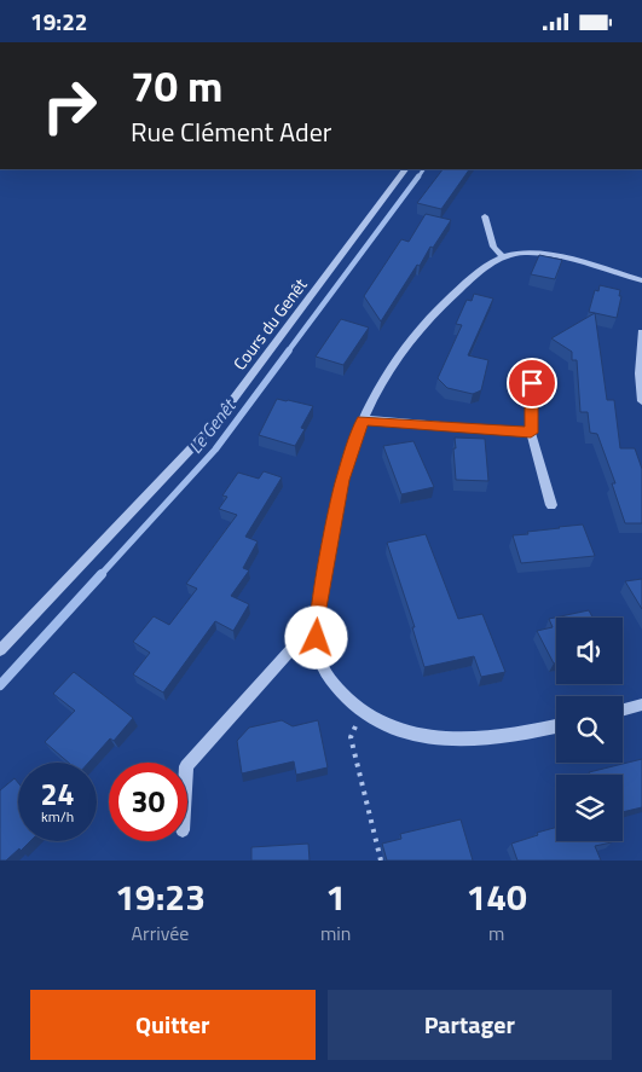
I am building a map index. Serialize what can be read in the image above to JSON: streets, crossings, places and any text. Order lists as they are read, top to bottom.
{
  "streets": {
    "street": ["Cours du Genêt"]
  },
  "water": ["Le Genêt"],
  "page": {
    "status": "19:22",
    "turn": ["70 m", "Rue Clément Ader"],
    "speed": "24 km/h",
    "limit": "30",
    "eta": [
      "19:23",
      "Arrivée",
      "1",
      "min",
      "140",
      "m"
    ],
    "buttons": ["Quitter", "Partager"]
  }
}
